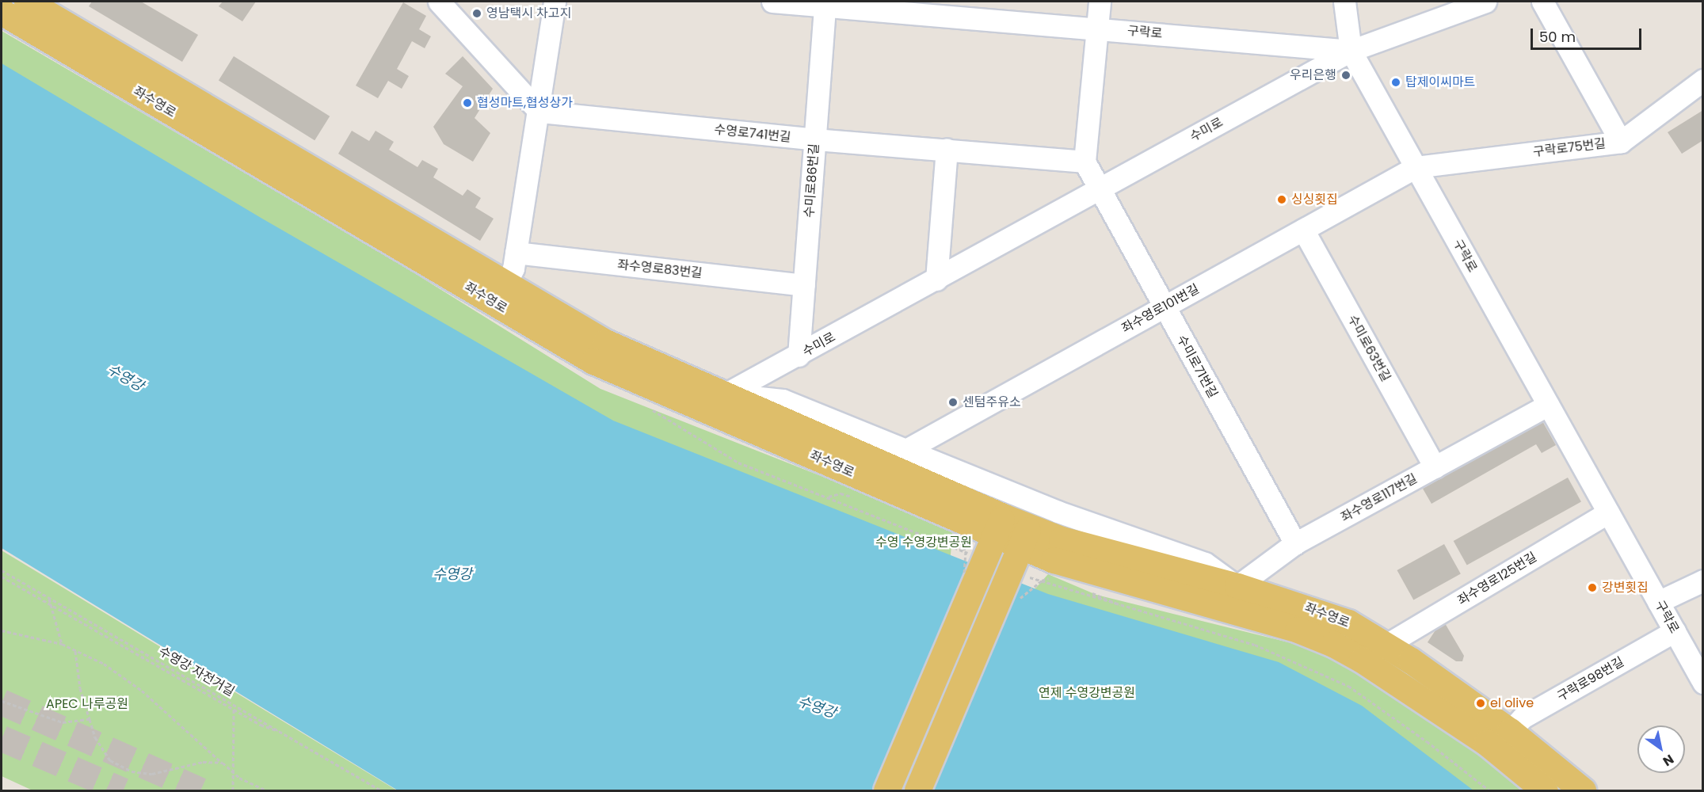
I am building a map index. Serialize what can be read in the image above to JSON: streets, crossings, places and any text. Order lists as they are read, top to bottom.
{
  "streets": {
    "main road": ["좌수영로"],
    "street": [
      "구락로",
      "수미로",
      "수영로741번길",
      "구락로75번길",
      "수미로86번길",
      "좌수영로83번길",
      "좌수영로101번길",
      "수미로63번길",
      "수미로71번길",
      "좌수영로117번길",
      "좌수영로125번길",
      "구락로98번길"
    ],
    "path": ["수영강 자전거길"]
  },
  "crossings": [
    ["구락로", "수미로"],
    ["구락로", "구락로75번길"],
    ["구락로", "수미로86번길"],
    ["구락로", "좌수영로101번길"],
    ["구락로", "좌수영로117번길"],
    ["구락로", "좌수영로125번길"],
    ["구락로", "구락로98번길"],
    ["좌수영로", "수미로"],
    ["좌수영로", "좌수영로117번길"],
    ["좌수영로", "좌수영로125번길"],
    ["좌수영로", "구락로98번길"],
    ["수미로", "수미로86번길"],
    ["수미로", "수미로71번길"],
    ["수영로741번길", "수미로86번길"],
    ["구락로75번길", "좌수영로101번길"],
    ["수미로86번길", "좌수영로83번길"],
    ["좌수영로101번길", "수미로63번길"],
    ["좌수영로101번길", "수미로71번길"],
    ["수미로63번길", "좌수영로117번길"],
    ["수미로71번길", "좌수영로117번길"]
  ],
  "water": ["수영강"],
  "parks": ["수영 수영강변공원", "연제 수영강변공원", "APEC 나루공원"],
  "places": [
    "영남택시 차고지",
    "우리은행",
    "탑제이씨마트",
    "협성마트,협성상가",
    "싱싱횟집",
    "센텀주유소",
    "강변횟집",
    "el olive"
  ],
  "scale_bar": "50 m",
  "north": "bottom right"
}
